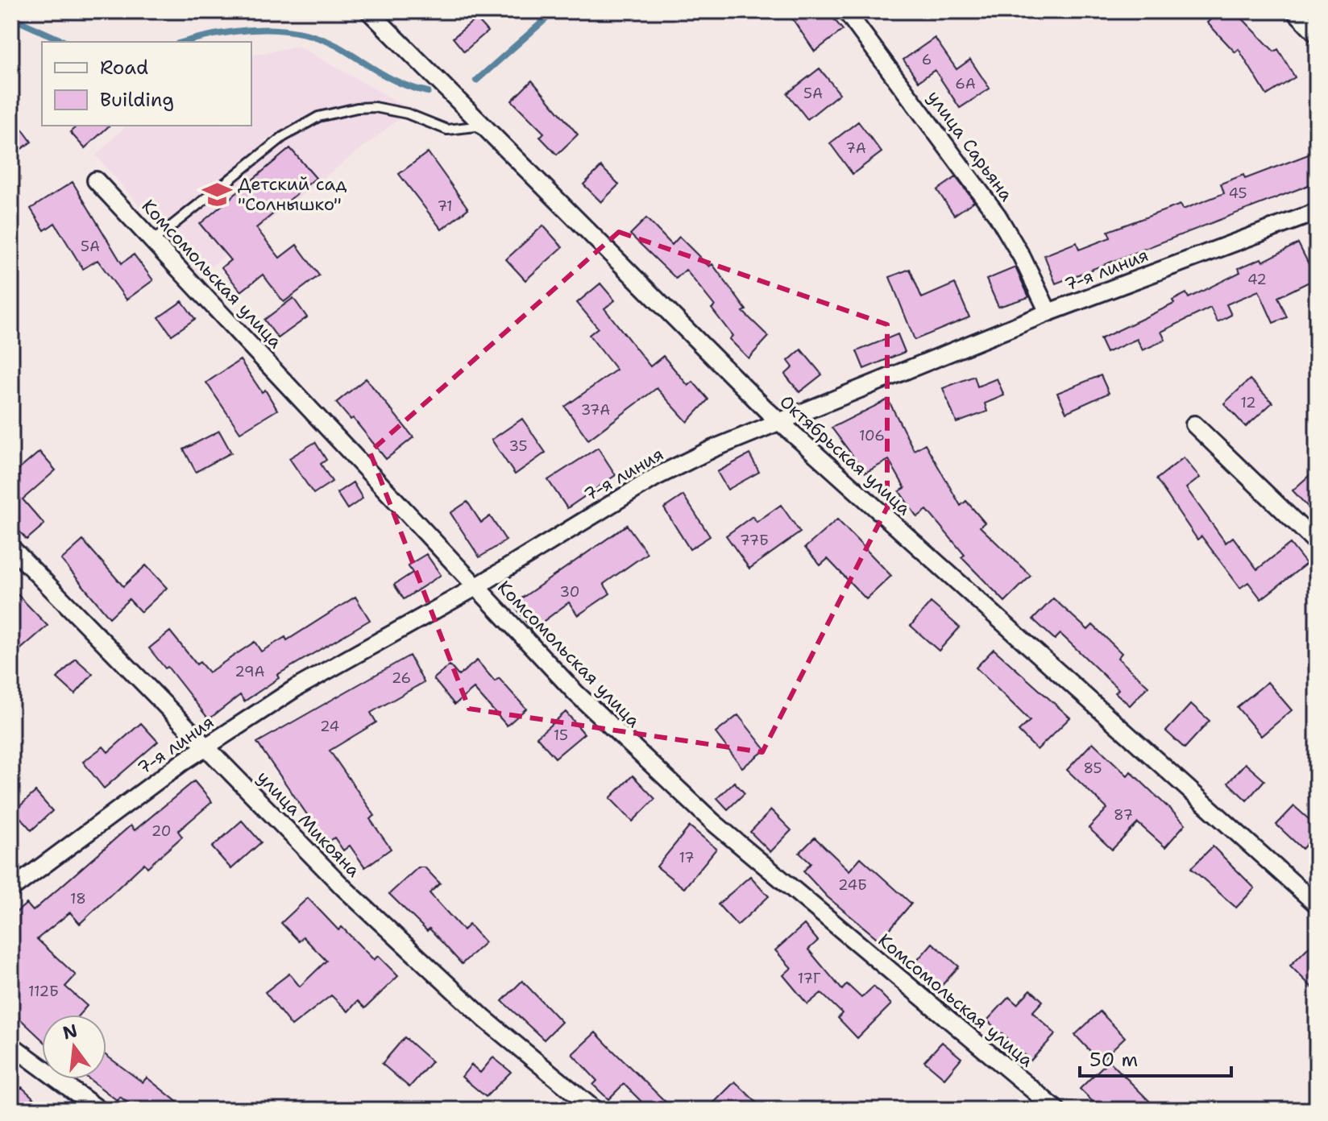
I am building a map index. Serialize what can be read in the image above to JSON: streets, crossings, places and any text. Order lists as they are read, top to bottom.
{
  "streets": {
    "street": [
      "улица Сарьяна",
      "7-я линия",
      "Комсомольская улица",
      "Октябрьская улица",
      "улица Микояна"
    ]
  },
  "crossings": [
    ["улица Сарьяна", "7-я линия"],
    ["7-я линия", "Комсомольская улица"],
    ["7-я линия", "Октябрьская улица"],
    ["7-я линия", "улица Микояна"]
  ],
  "places": {
    "school or university": ["Детский сад \"Солнышко\""]
  },
  "house_numbers": [
    "6",
    "6А",
    "5А",
    "7А",
    "45",
    "71",
    "5А",
    "42",
    "12",
    "37А",
    "106",
    "35",
    "77Б",
    "30",
    "29А",
    "26",
    "24",
    "15",
    "85",
    "87",
    "20",
    "17",
    "24Б",
    "18",
    "17Г",
    "112Б"
  ],
  "legend": ["Road", "Building"],
  "scale_bar": "50 m",
  "north": "top"
}
